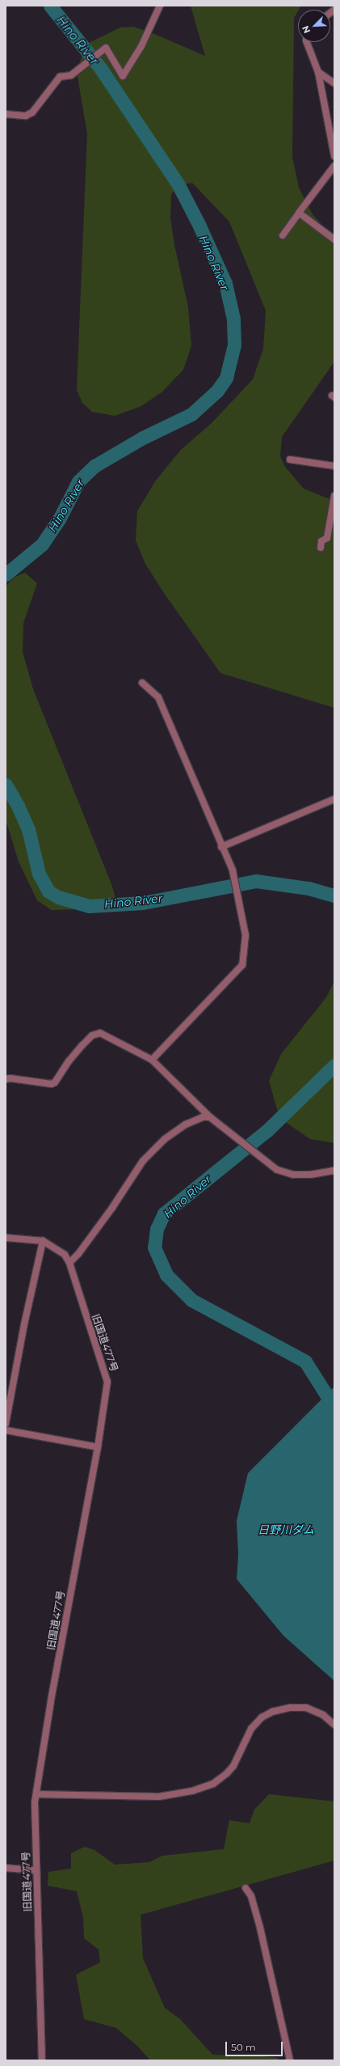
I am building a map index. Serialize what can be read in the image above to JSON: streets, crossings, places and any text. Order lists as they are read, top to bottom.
{
  "streets": {
    "street": ["旧国道477号"]
  },
  "water": ["Hino River", "日野川ダム"],
  "scale_bar": "50 m",
  "north": "bottom left"
}
